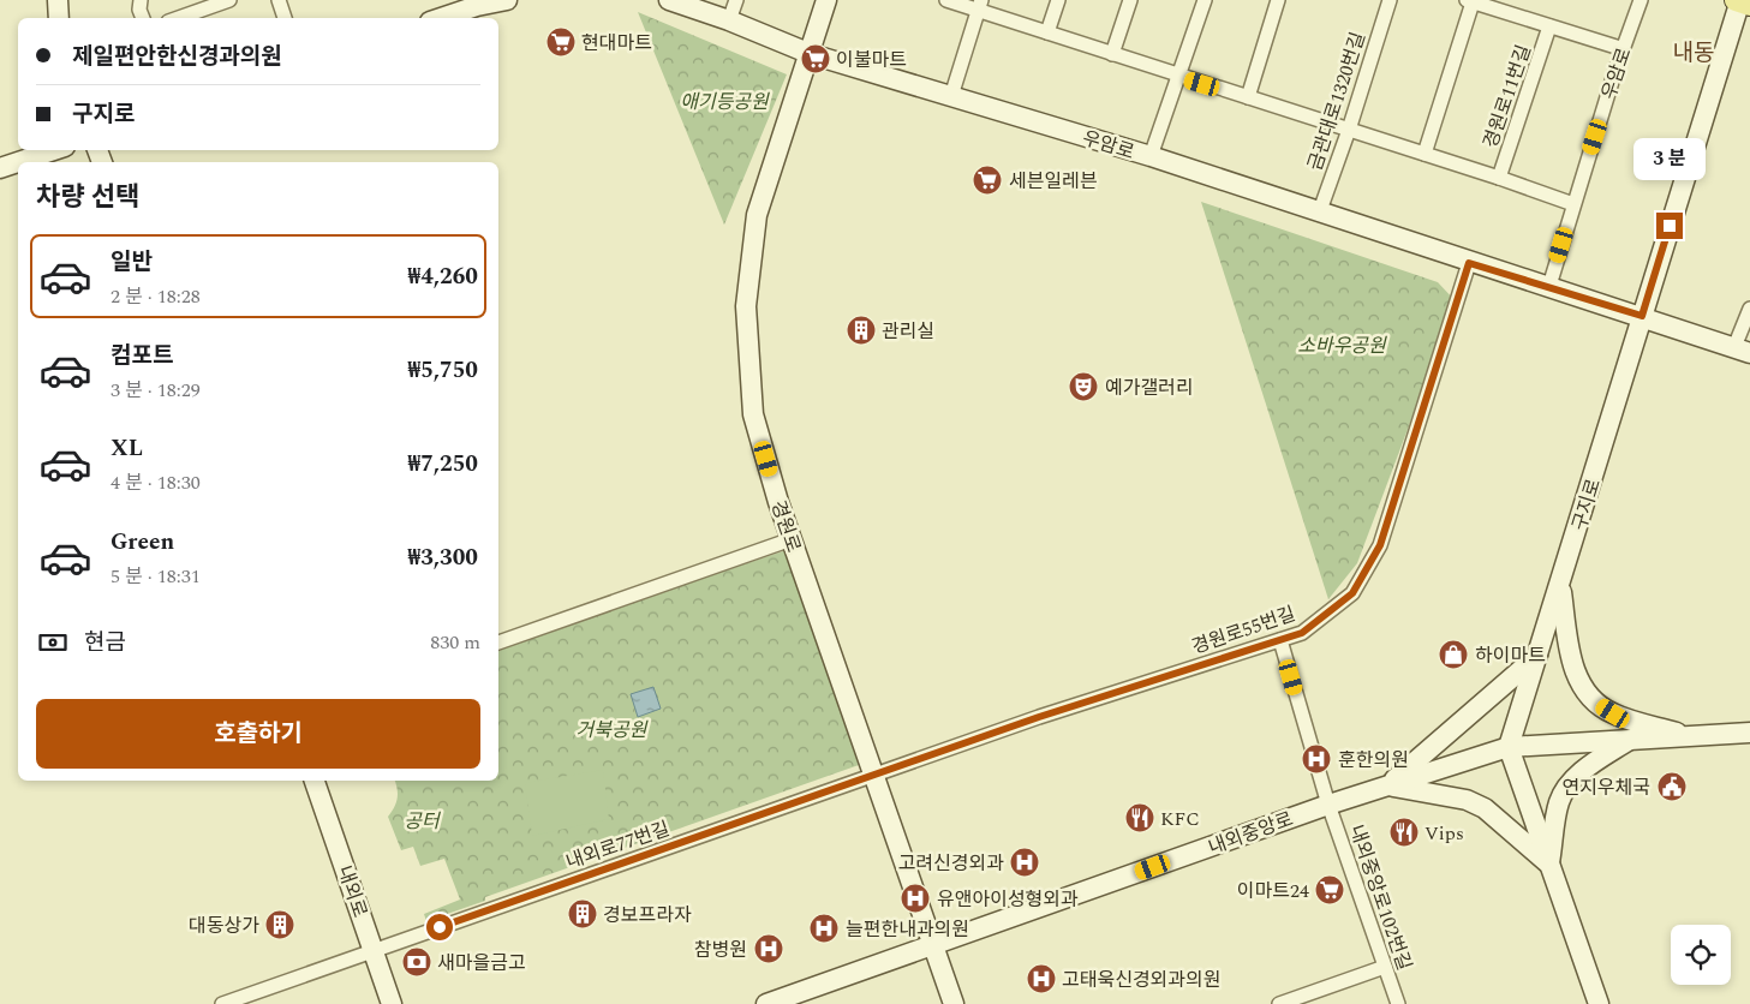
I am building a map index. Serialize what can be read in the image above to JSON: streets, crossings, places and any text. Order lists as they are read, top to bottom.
{
  "streets": {
    "street": [
      "우암로",
      "경원로11번길",
      "금관대로1320번길",
      "구지로",
      "경원로",
      "경원로55번길",
      "내외중앙로",
      "내외로77번길",
      "내외로",
      "내외중앙로102번길"
    ]
  },
  "crossings": [
    ["우암로", "경원로11번길"],
    ["우암로", "금관대로1320번길"],
    ["우암로", "구지로"],
    ["우암로", "경원로"],
    ["우암로", "경원로55번길"],
    ["경원로11번길", "금관대로1320번길"],
    ["구지로", "내외중앙로"],
    ["경원로", "경원로55번길"],
    ["경원로", "내외중앙로"],
    ["경원로", "내외로77번길"],
    ["경원로55번길", "내외로77번길"],
    ["경원로55번길", "내외중앙로102번길"],
    ["내외중앙로", "내외중앙로102번길"],
    ["내외로77번길", "내외로"]
  ],
  "districts": ["내동"],
  "parks": [
    "애기등공원",
    "소바우공원",
    "거북공원",
    "공터"
  ],
  "places": {
    "supermarket": [
      "현대마트",
      "이불마트",
      "세븐일레븐",
      "이마트24"
    ],
    "building": ["관리실", "경보프라자", "대동상가"],
    "theatre": ["예가갤러리"],
    "shop": ["하이마트"],
    "hospital": [
      "훈한의원",
      "고려신경외과",
      "유앤아이성형외과",
      "늘편한내과의원",
      "참병원",
      "고태욱신경외과의원"
    ],
    "public building": ["연지우체국"],
    "restaurant": ["KFC", "Vips"],
    "bank": ["새마을금고"]
  },
  "page": {
    "banner": ["제일편안한신경과의원", "구지로"],
    "bubble": "3 분",
    "heading": "차량 선택",
    "list": [
      {
        "name": "일반",
        "note": "2 분 · 18:28",
        "value": "₩4,260"
      },
      {
        "name": "컴포트",
        "note": "3 분 · 18:29",
        "value": "₩5,750"
      },
      {
        "name": "XL",
        "note": "4 분 · 18:30",
        "value": "₩7,250"
      },
      {
        "name": "Green",
        "note": "5 분 · 18:31",
        "value": "₩3,300"
      }
    ],
    "pay": ["현금", "830 m"],
    "buttons": "호출하기"
  }
}
